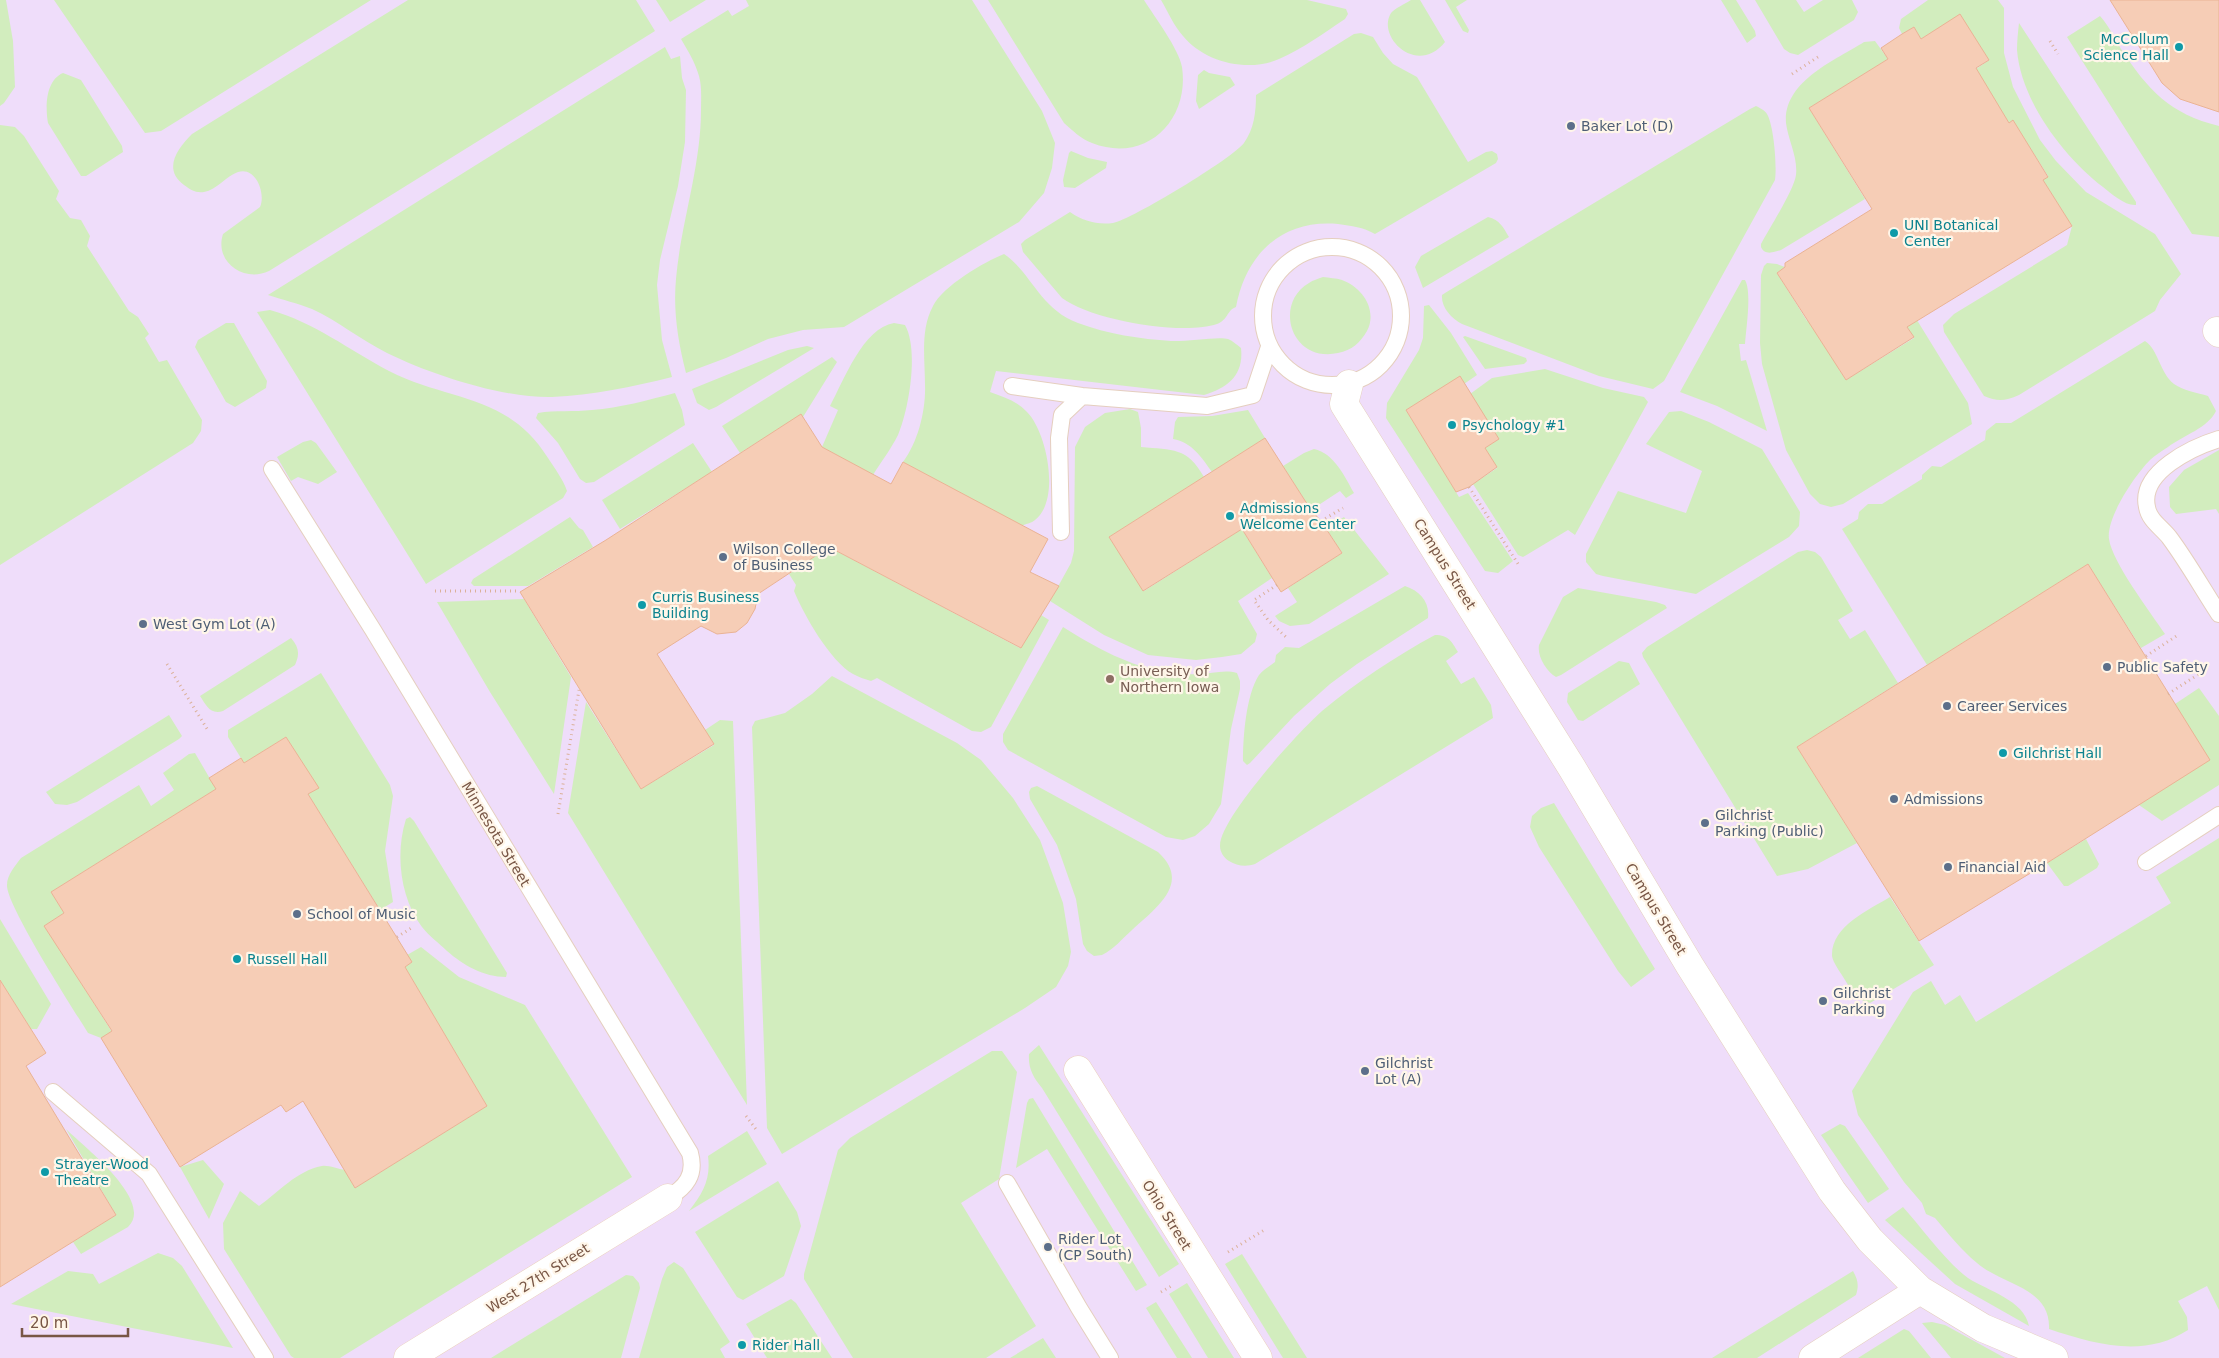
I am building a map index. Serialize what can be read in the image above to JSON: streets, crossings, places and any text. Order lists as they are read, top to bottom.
{
  "streets": {
    "street": ["Campus Street", "Ohio Street", "West 27th Street"],
    "lane": ["Minnesota Street"]
  },
  "crossings": [
    ["Minnesota Street", "West 27th Street"]
  ],
  "places": [
    "McCollum Science Hall",
    "Baker Lot (D)",
    "UNI Botanical Center",
    "Psychology #1",
    "Admissions Welcome Center",
    "Wilson College of Business",
    "Curris Business Building",
    "West Gym Lot (A)",
    "Public Safety",
    "University of Northern Iowa",
    "Career Services",
    "Gilchrist Hall",
    "Admissions",
    "Gilchrist Parking (Public)",
    "Financial Aid",
    "School of Music",
    "Russell Hall",
    "Gilchrist Parking",
    "Gilchrist Lot (A)",
    "Strayer-Wood Theatre",
    "Rider Lot (CP South)",
    "Rider Hall"
  ],
  "scale_bar": "20 m"
}
